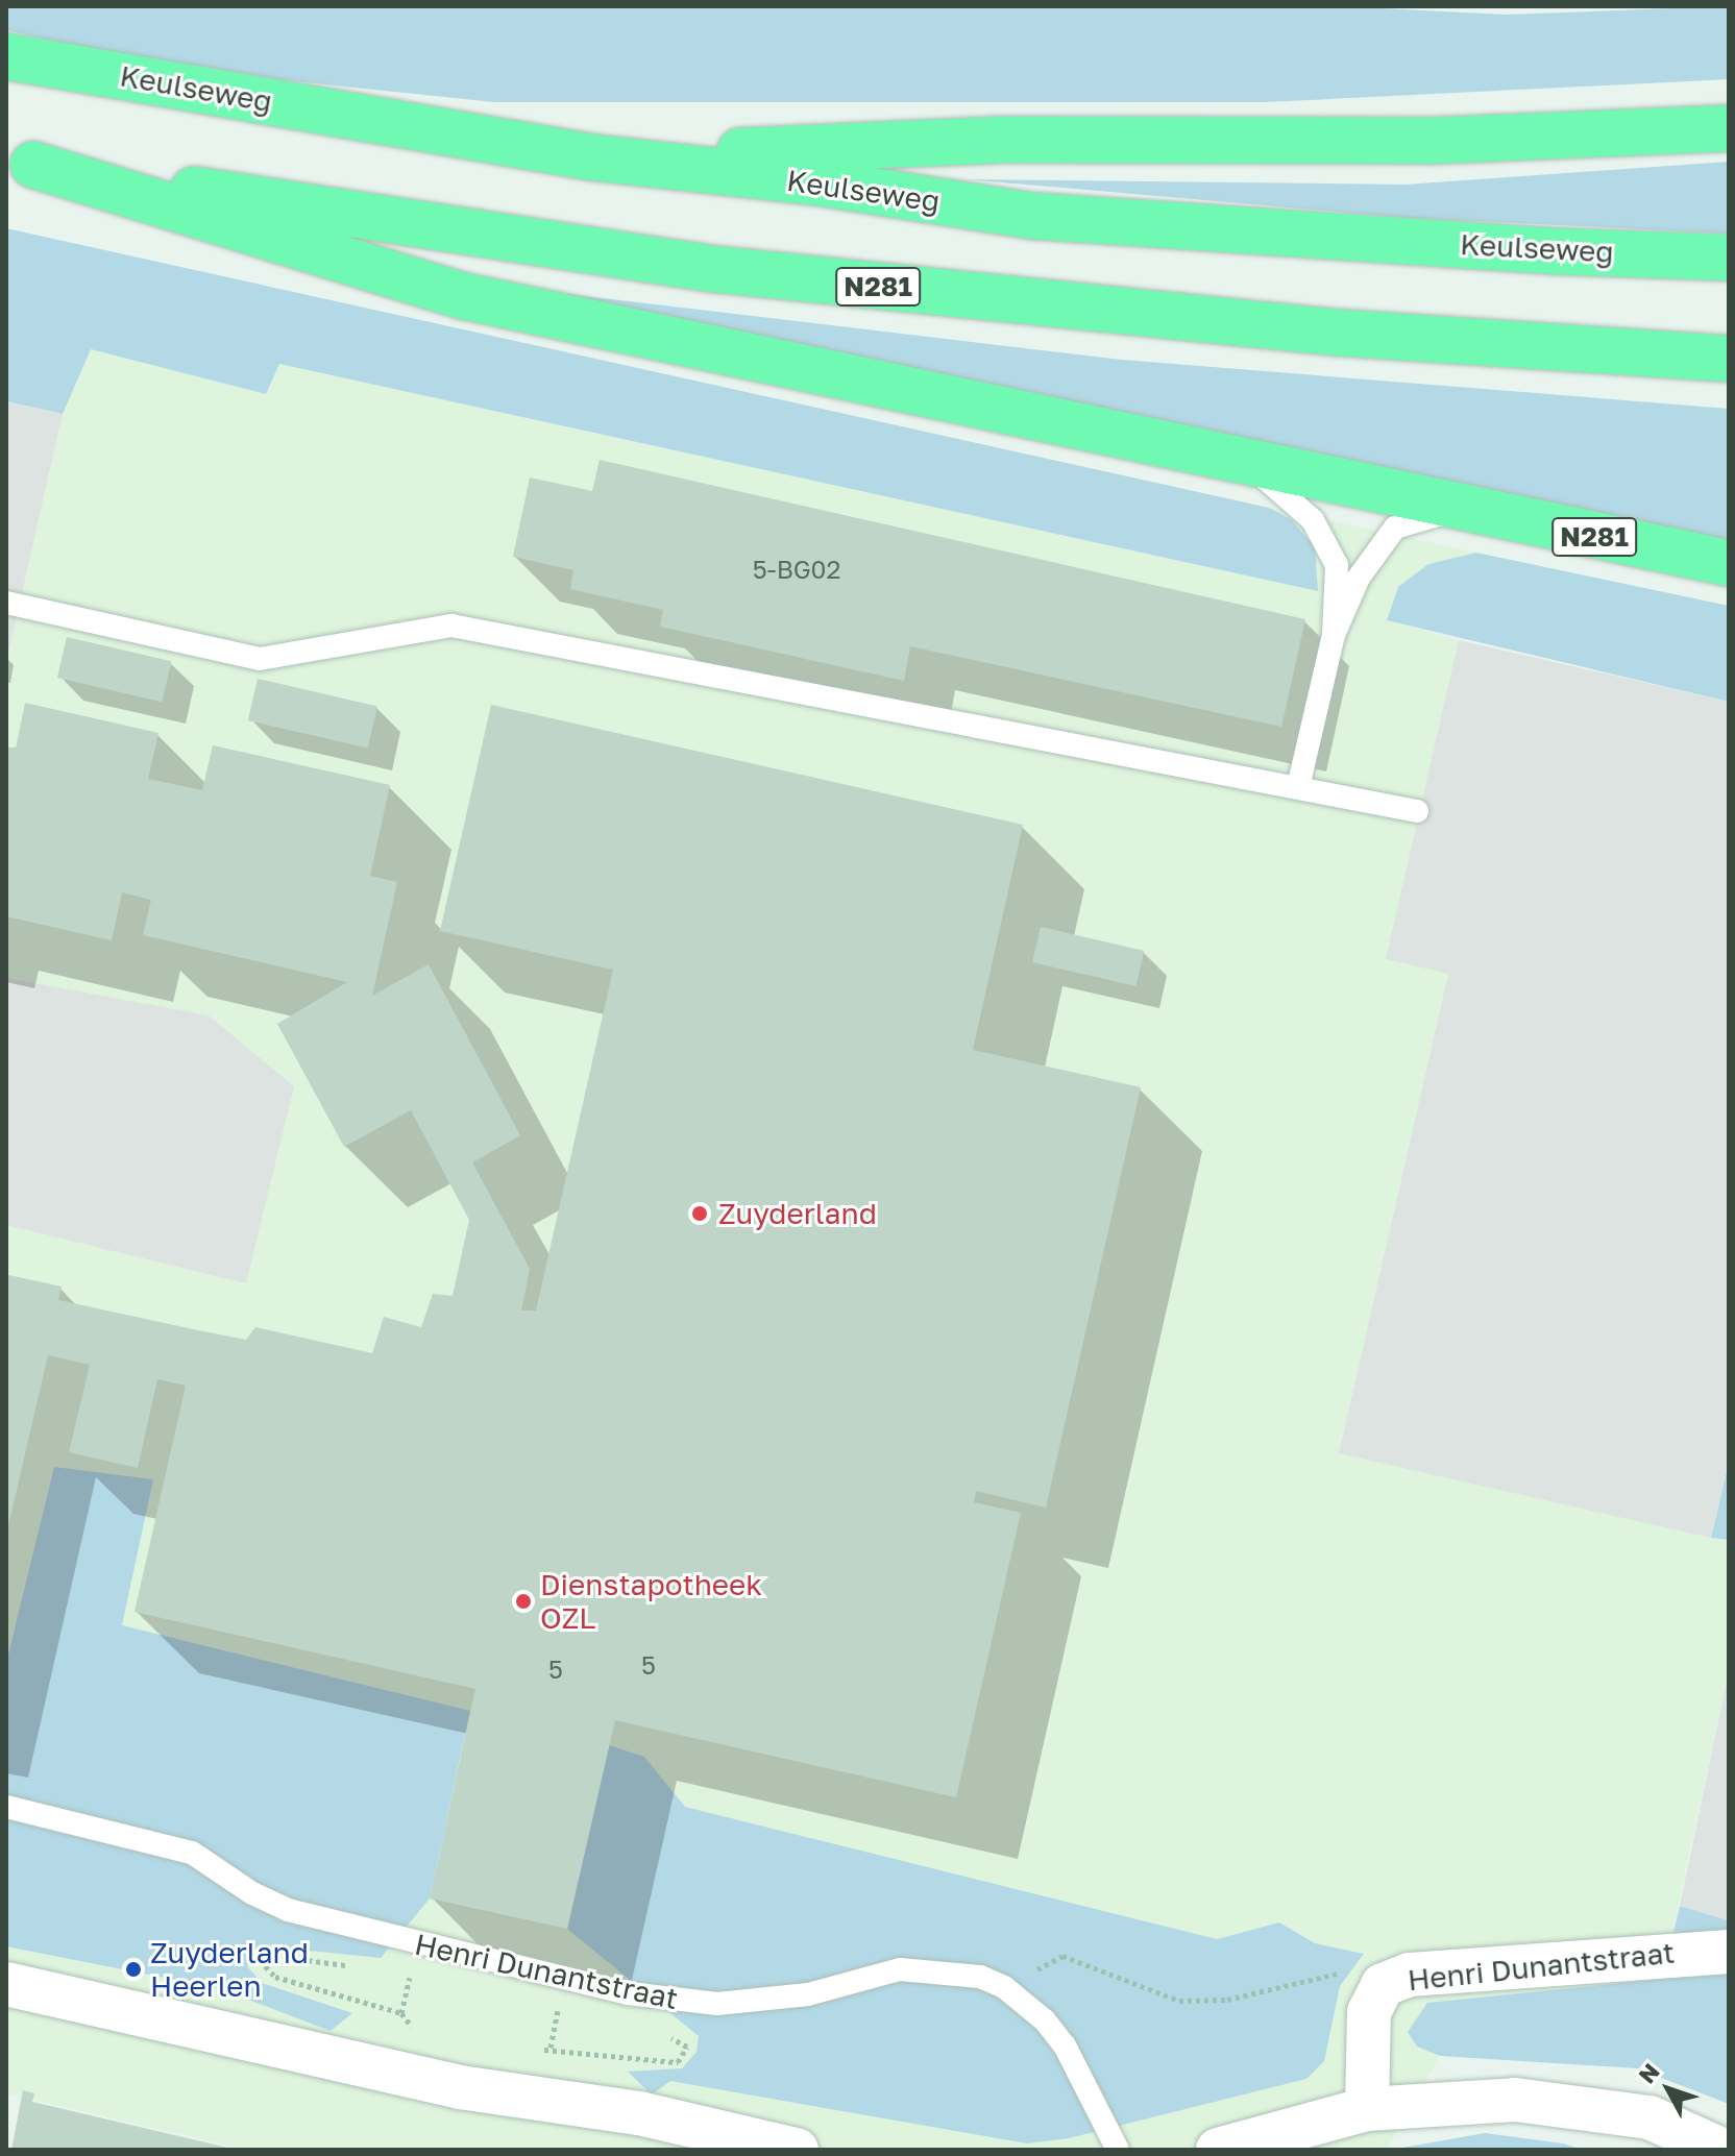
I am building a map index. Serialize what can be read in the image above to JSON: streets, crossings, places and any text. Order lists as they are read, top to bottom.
{
  "streets": {
    "highway": ["Keulseweg", "N281"],
    "street": ["Henri Dunantstraat"]
  },
  "places": ["Zuyderland", "Dienstapotheek OZL", "Zuyderland Heerlen"],
  "house_numbers": ["5-BG02", "5", "5"],
  "north": "top left"
}
